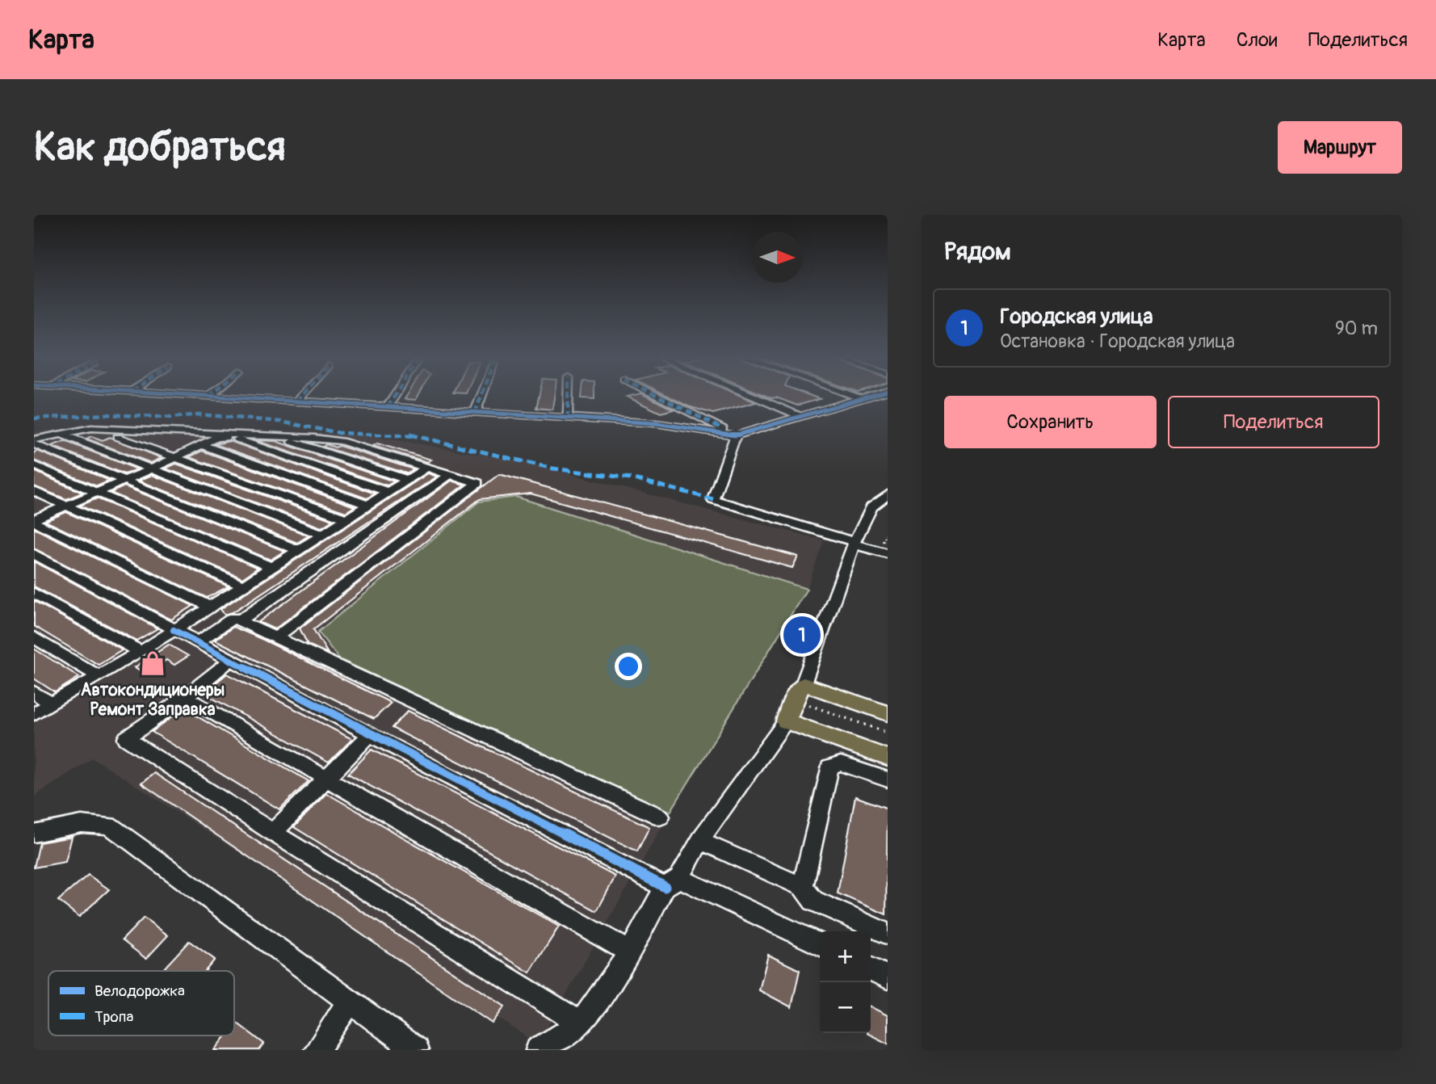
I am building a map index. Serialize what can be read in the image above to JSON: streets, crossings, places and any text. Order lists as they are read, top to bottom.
{
  "places": {
    "shop": ["Автокондиционеры Ремонт Заправка"]
  },
  "legend": ["Велодорожка", "Тропа"],
  "north": "right",
  "page": {
    "header": "Карта",
    "nav": ["Карта", "Слои", "Поделиться"],
    "buttons": [
      "Маршрут",
      ["Сохранить", "Поделиться"]
    ],
    "title": "Как добраться",
    "heading": "Рядом",
    "list": [
      {
        "mark": "1",
        "name": "Городская улица",
        "note": "Остановка · Городская улица",
        "value": "90 m"
      }
    ],
    "pins": "1",
    "map_buttons": ["+", "−"]
  }
}
